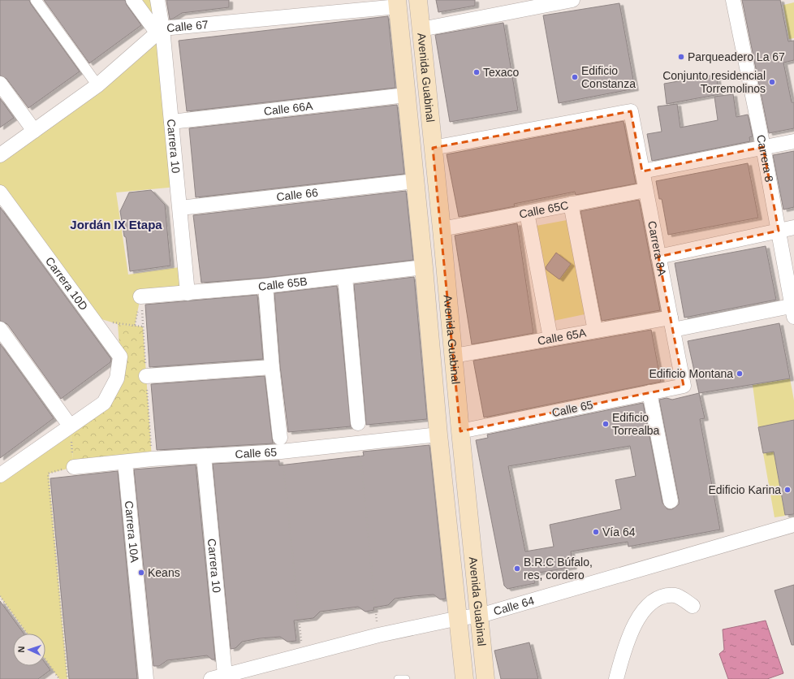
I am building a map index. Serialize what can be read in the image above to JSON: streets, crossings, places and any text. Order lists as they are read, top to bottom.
{
  "streets": {
    "main road": ["Avenida Guabinal"],
    "street": [
      "Calle 67",
      "Calle 66A",
      "Carrera 10",
      "Carrera 8",
      "Calle 66",
      "Calle 65C",
      "Carrera 8A",
      "Carrera 10D",
      "Calle 65B",
      "Calle 65A",
      "Calle 65",
      "Carrera 10A",
      "Calle 64"
    ]
  },
  "crossings": [
    ["Calle 67", "Avenida Guabinal"],
    ["Calle 67", "Carrera 10"],
    ["Avenida Guabinal", "Calle 66A"],
    ["Avenida Guabinal", "Calle 66"],
    ["Avenida Guabinal", "Calle 65C"],
    ["Avenida Guabinal", "Carrera 8A"],
    ["Avenida Guabinal", "Calle 65B"],
    ["Avenida Guabinal", "Calle 65A"],
    ["Avenida Guabinal", "Calle 65"],
    ["Avenida Guabinal", "Calle 64"],
    ["Calle 66A", "Carrera 10"],
    ["Carrera 10", "Calle 66"],
    ["Carrera 10", "Calle 65B"],
    ["Carrera 10", "Calle 65"],
    ["Carrera 10", "Calle 64"],
    ["Carrera 8", "Calle 65A"],
    ["Calle 65C", "Carrera 8A"],
    ["Carrera 8A", "Calle 65A"],
    ["Carrera 8A", "Calle 65"],
    ["Calle 65", "Carrera 10A"]
  ],
  "districts": ["Jordán IX Etapa"],
  "places": [
    "Parqueadero La 67",
    "Texaco",
    "Edificio Constanza",
    "Conjunto residencial Torremolinos",
    "Edificio Montana",
    "Edificio Torrealba",
    "Edificio Karina",
    "Vía 64",
    "B.R.C Búfalo, res, cordero",
    "Keans"
  ],
  "north": "left"
}
